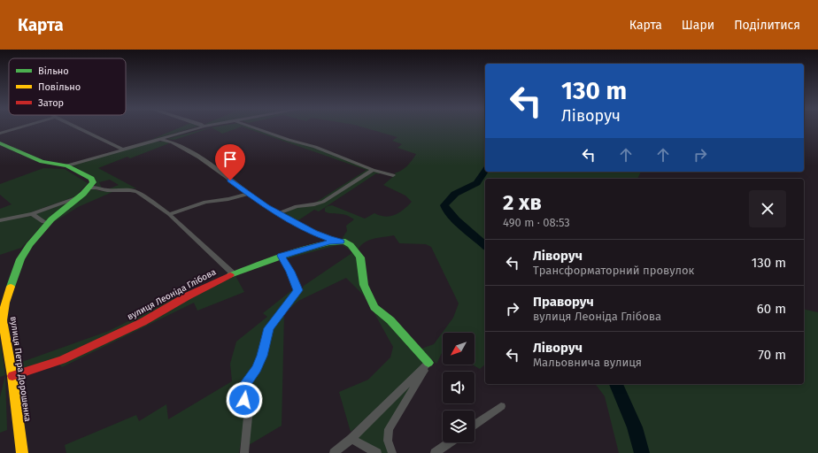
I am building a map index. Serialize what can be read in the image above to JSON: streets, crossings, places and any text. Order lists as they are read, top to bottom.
{
  "streets": {
    "street": ["вулиця Леоніда Глібова", "вулиця Петра Дорошенка"]
  },
  "crossings": [
    ["вулиця Леоніда Глібова", "вулиця Петра Дорошенка"]
  ],
  "legend": ["Вільно", "Повільно", "Затор"],
  "north": "bottom left",
  "page": {
    "header": "Карта",
    "nav": ["Карта", "Шари", "Поділитися"],
    "turn": ["130 m", "Ліворуч"],
    "heading": ["2 хв", "490 m · 08:53"],
    "list": [
      {
        "name": "Ліворуч",
        "note": "Трансформаторний провулок",
        "value": "130 m"
      },
      {
        "name": "Праворуч",
        "note": "вулиця Леоніда Глібова",
        "value": "60 m"
      },
      {
        "name": "Ліворуч",
        "note": "Мальовнича вулиця",
        "value": "70 m"
      }
    ]
  }
}
